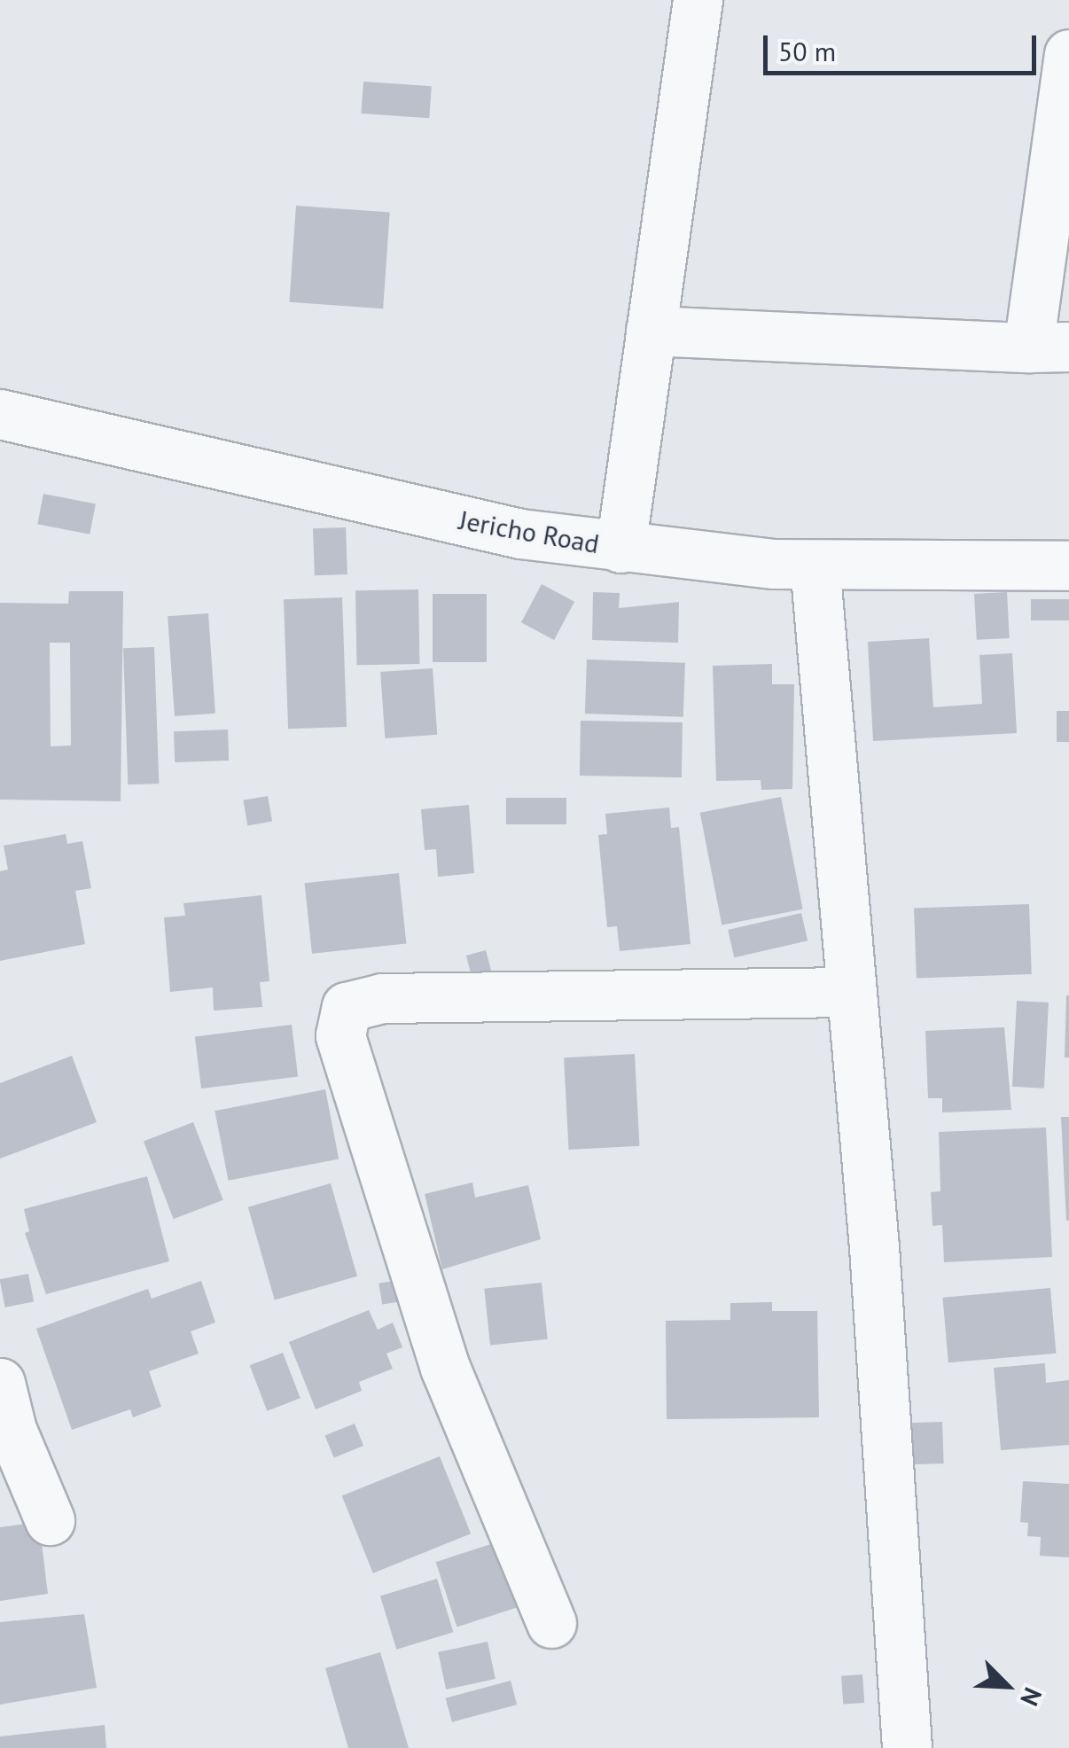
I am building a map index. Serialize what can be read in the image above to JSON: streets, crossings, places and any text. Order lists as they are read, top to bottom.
{
  "streets": {
    "street": ["Jericho Road"]
  },
  "scale_bar": "50 m",
  "north": "bottom right"
}
